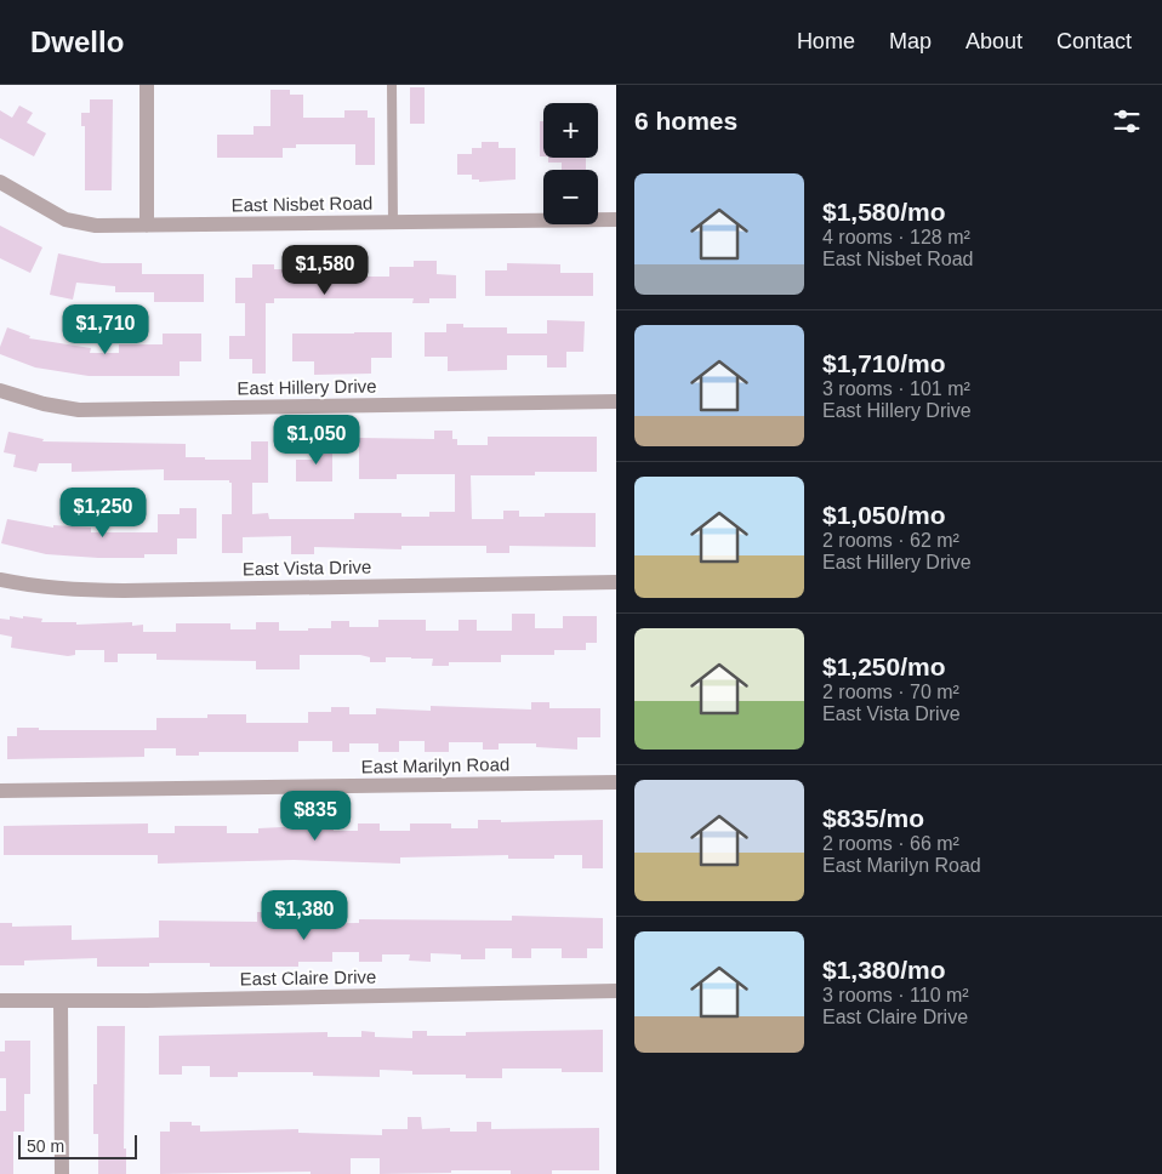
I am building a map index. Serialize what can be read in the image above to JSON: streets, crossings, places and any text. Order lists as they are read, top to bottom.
{
  "streets": {
    "street": [
      "East Nisbet Road",
      "East Hillery Drive",
      "East Vista Drive",
      "East Marilyn Road",
      "East Claire Drive"
    ]
  },
  "scale_bar": "50 m",
  "page": {
    "header": "Dwello",
    "nav": [
      "Home",
      "Map",
      "About",
      "Contact"
    ],
    "heading": "6 homes",
    "map_buttons": ["+", "−"],
    "list": [
      {
        "name": "$1,580/mo",
        "note": "4 rooms · 128 m² · East Nisbet Road"
      },
      {
        "name": "$1,710/mo",
        "note": "3 rooms · 101 m² · East Hillery Drive"
      },
      {
        "name": "$1,050/mo",
        "note": "2 rooms · 62 m² · East Hillery Drive"
      },
      {
        "name": "$1,250/mo",
        "note": "2 rooms · 70 m² · East Vista Drive"
      },
      {
        "name": "$835/mo",
        "note": "2 rooms · 66 m² · East Marilyn Road"
      },
      {
        "name": "$1,380/mo",
        "note": "3 rooms · 110 m² · East Claire Drive"
      }
    ],
    "price": [
      "$1,580",
      "$1,710",
      "$1,050",
      "$1,250",
      "$835",
      "$1,380"
    ],
    "scale": "50 m"
  }
}
